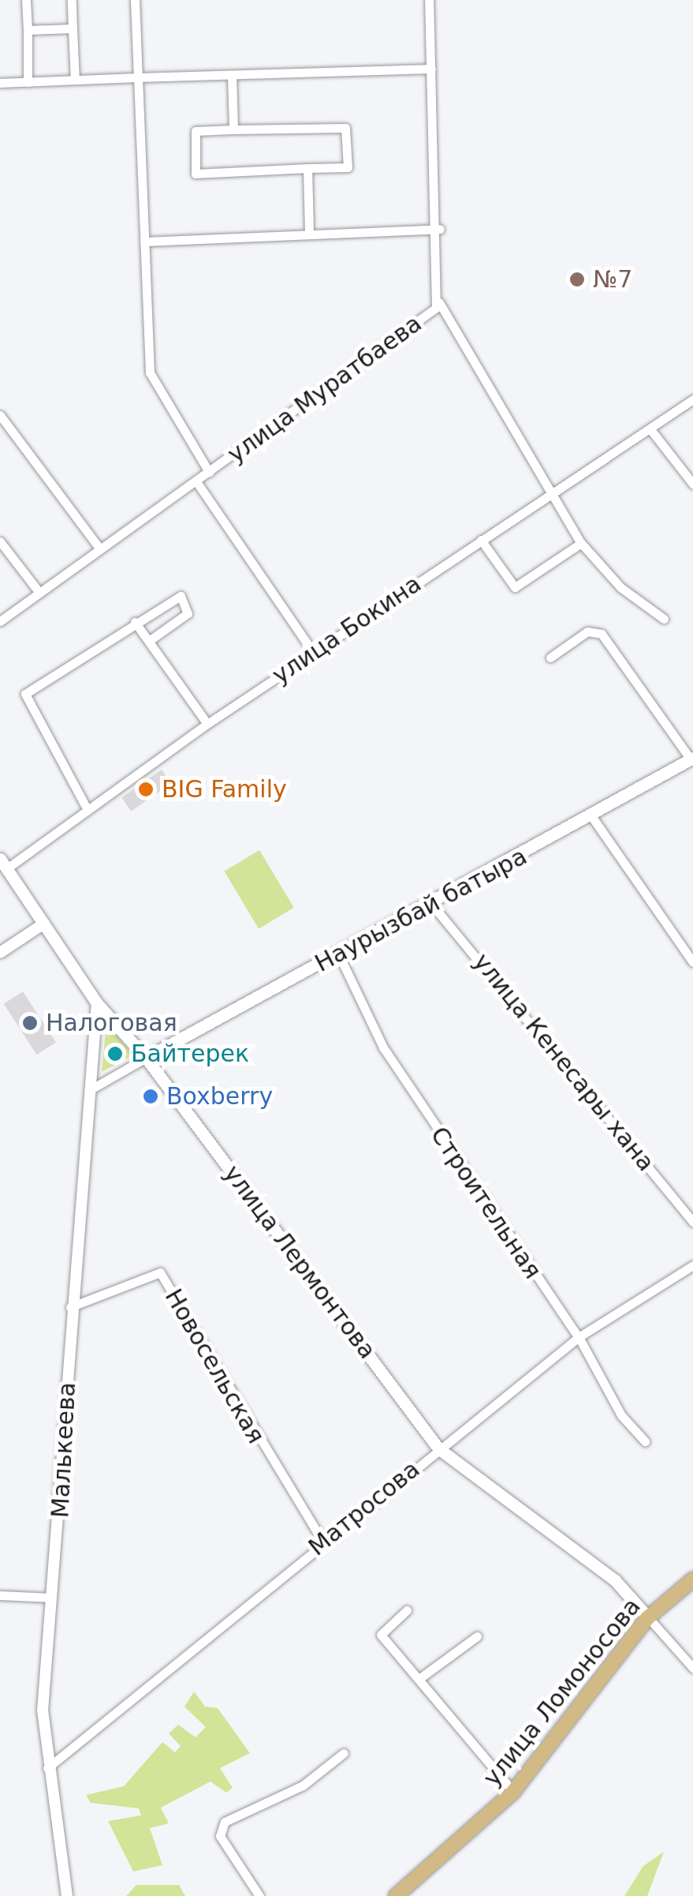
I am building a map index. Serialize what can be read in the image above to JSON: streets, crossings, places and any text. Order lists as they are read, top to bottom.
{
  "streets": {
    "main road": ["Наурызбай батыра", "улица Лермонтова", "улица Ломоносова"],
    "street": [
      "улица Муратбаева",
      "улица Бокина",
      "улица Кенесары хана",
      "Строительная",
      "Новосельская",
      "Малькеева",
      "Матросова"
    ]
  },
  "crossings": [
    ["улица Бокина", "улица Лермонтова"],
    ["Наурызбай батыра", "улица Кенесары хана"],
    ["Наурызбай батыра", "Строительная"],
    ["Наурызбай батыра", "улица Лермонтова"],
    ["Строительная", "Матросова"],
    ["улица Лермонтова", "Малькеева"],
    ["улица Лермонтова", "Матросова"],
    ["улица Лермонтова", "улица Ломоносова"],
    ["Новосельская", "Малькеева"],
    ["Новосельская", "Матросова"],
    ["Малькеева", "Матросова"]
  ],
  "places": [
    "№7",
    "BIG Family",
    "Налоговая",
    "Байтерек",
    "Boxberry"
  ]
}
